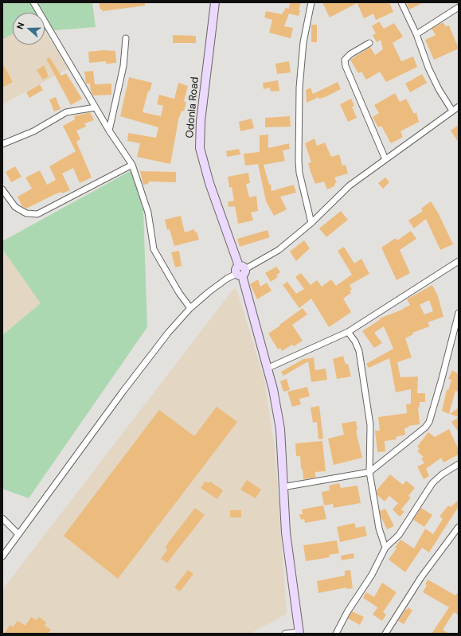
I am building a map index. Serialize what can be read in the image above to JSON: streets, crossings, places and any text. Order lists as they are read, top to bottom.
{
  "streets": {
    "street": ["Odonla Road"]
  },
  "north": "left"
}
